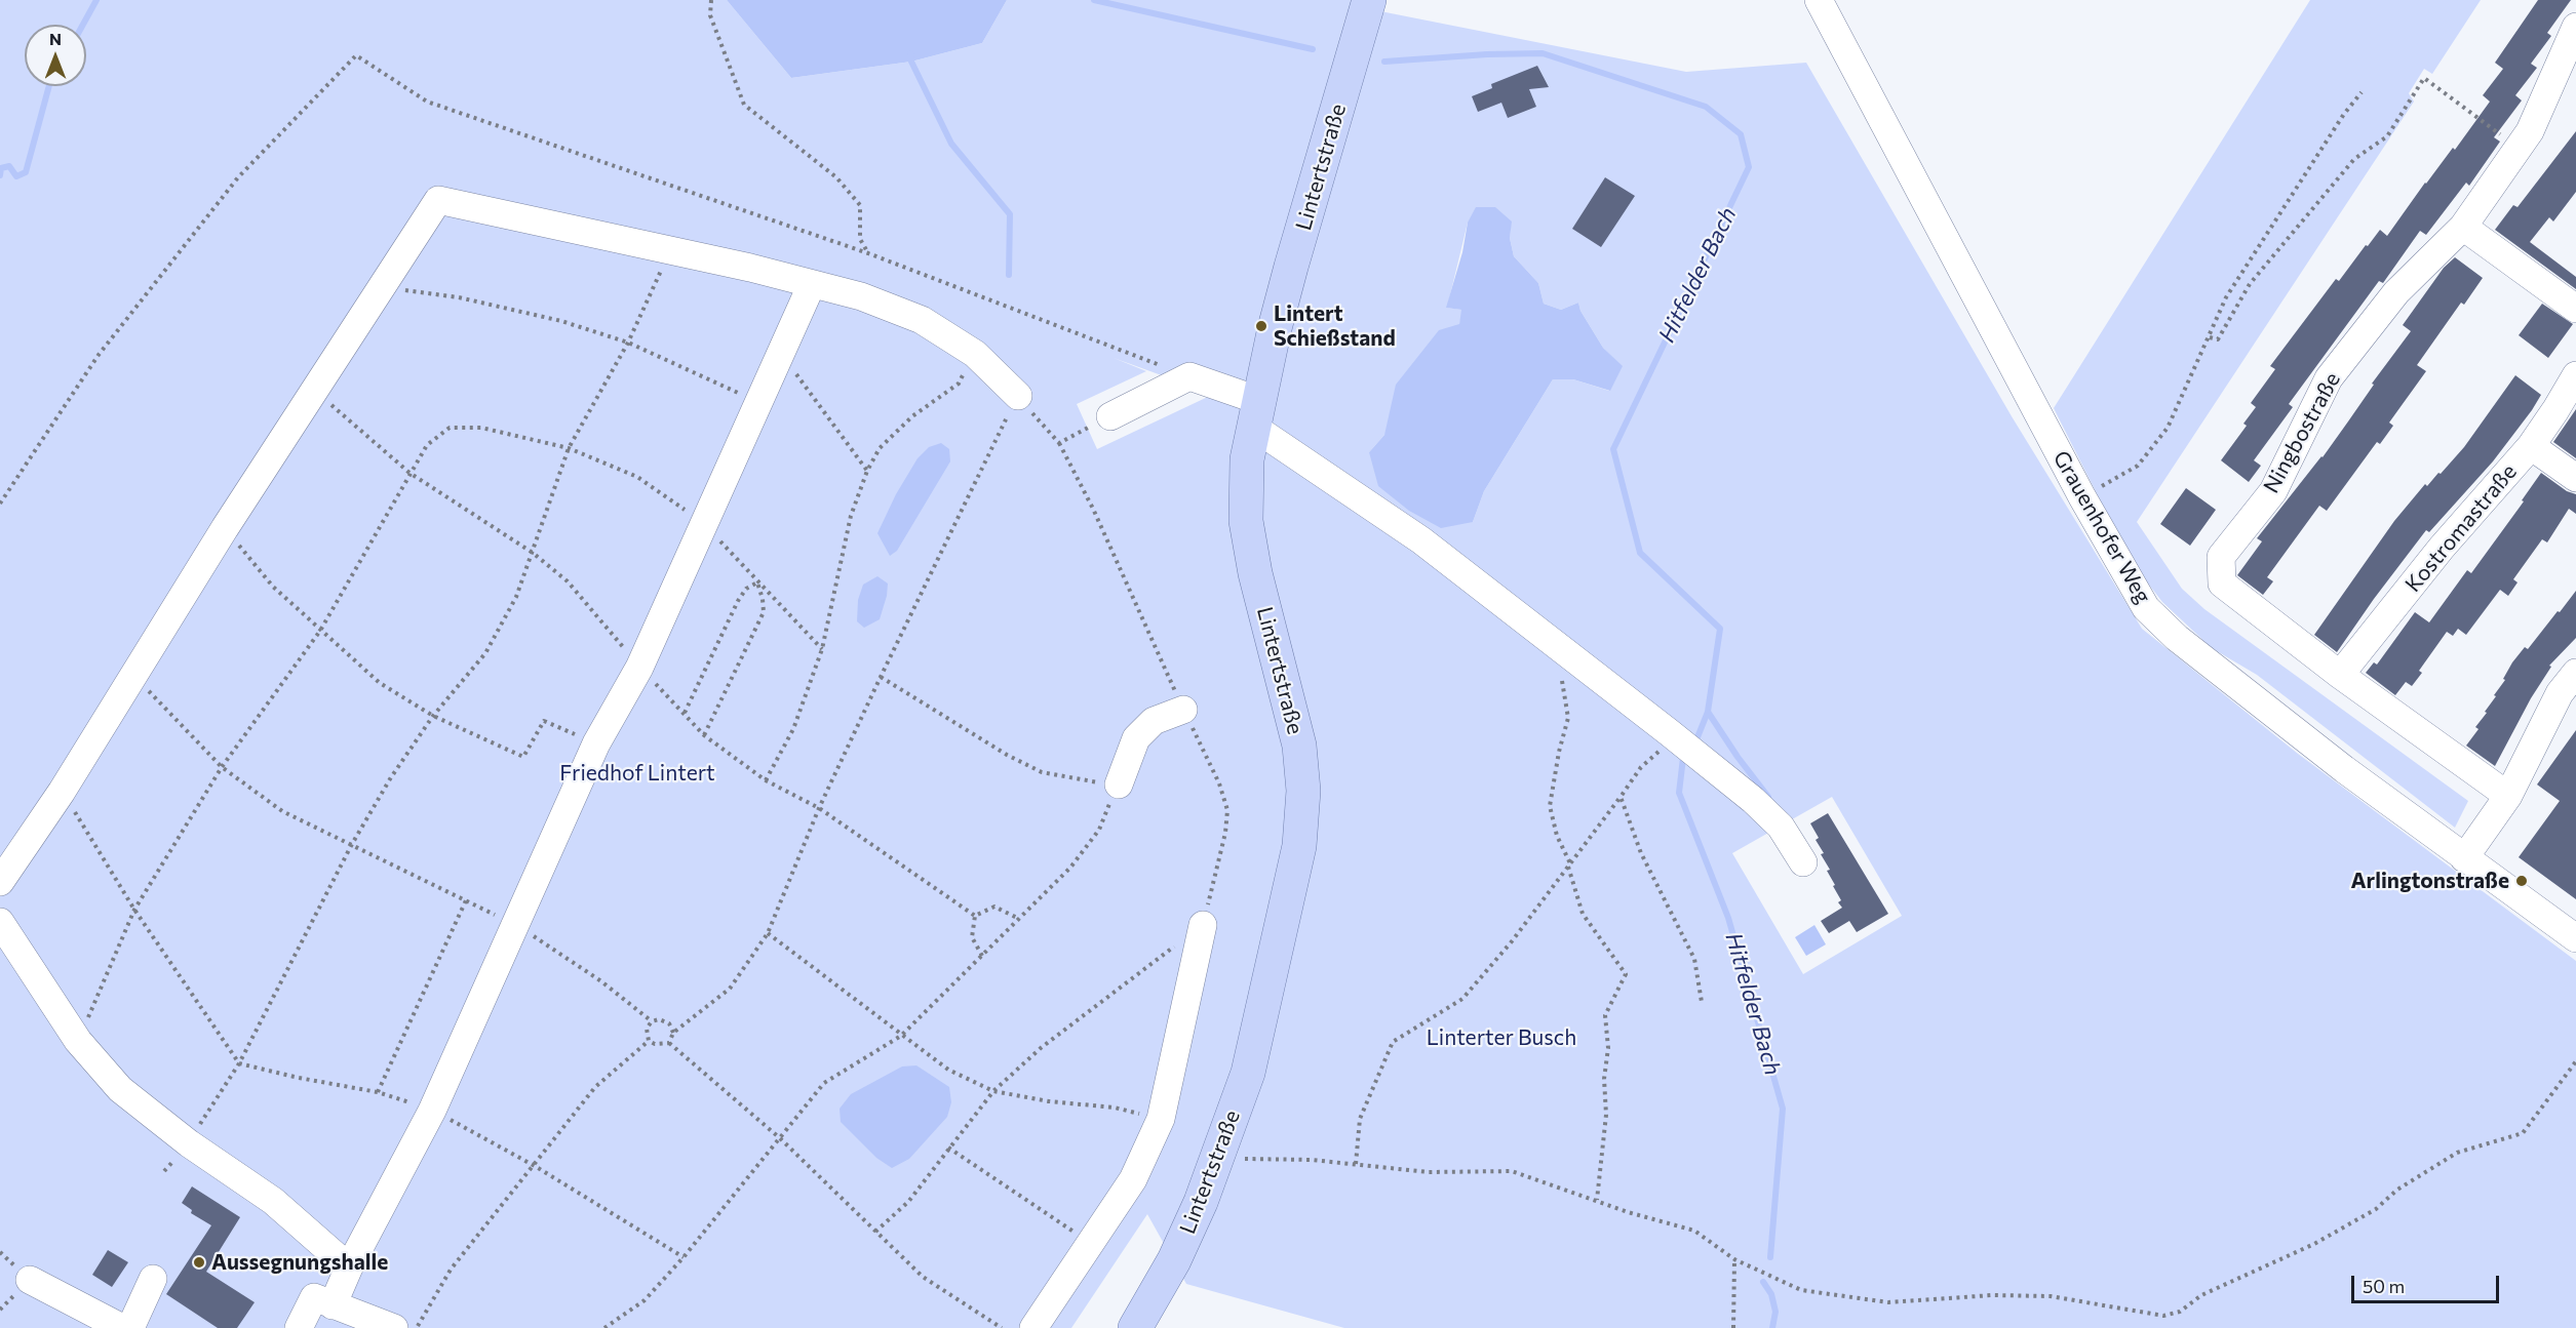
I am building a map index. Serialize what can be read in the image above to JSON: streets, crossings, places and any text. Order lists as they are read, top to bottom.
{
  "streets": {
    "main road": ["Lintertstraße"],
    "street": ["Ningbostraße", "Grauenhofer Weg", "Kostromastraße"]
  },
  "crossings": [
    ["Ningbostraße", "Kostromastraße"]
  ],
  "water": ["Hitfelder Bach"],
  "parks": ["Friedhof Lintert", "Linterter Busch"],
  "places": ["Lintert Schießstand", "Arlingtonstraße", "Aussegnungshalle"],
  "scale_bar": "50 m",
  "north": "top"
}
